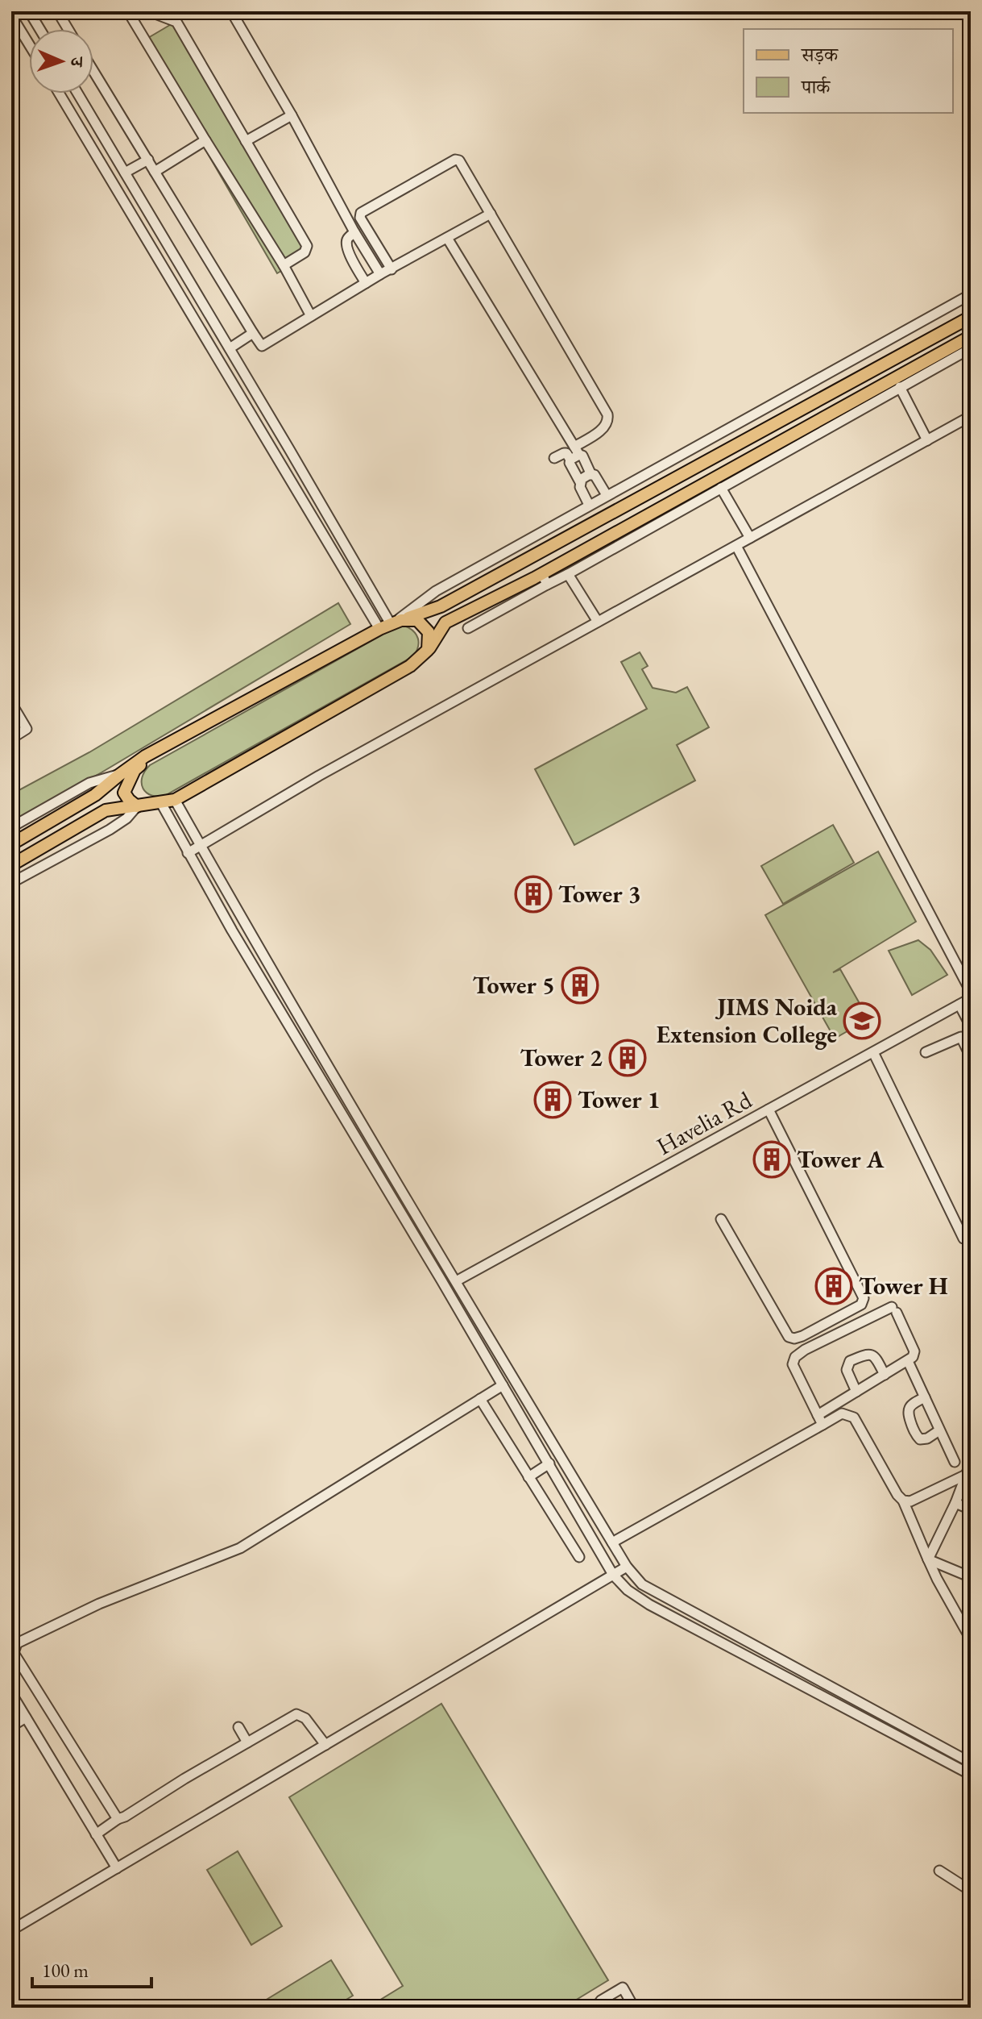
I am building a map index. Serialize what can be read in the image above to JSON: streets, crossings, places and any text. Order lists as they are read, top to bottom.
{
  "streets": {
    "street": ["Havelia Rd"]
  },
  "places": {
    "building": [
      "Tower 3",
      "Tower 5",
      "Tower 2",
      "Tower 1",
      "Tower A",
      "Tower H"
    ],
    "school or university": ["JIMS Noida Extension College"]
  },
  "legend": ["सड़क", "पार्क"],
  "scale_bar": "100 m",
  "north": "right"
}
